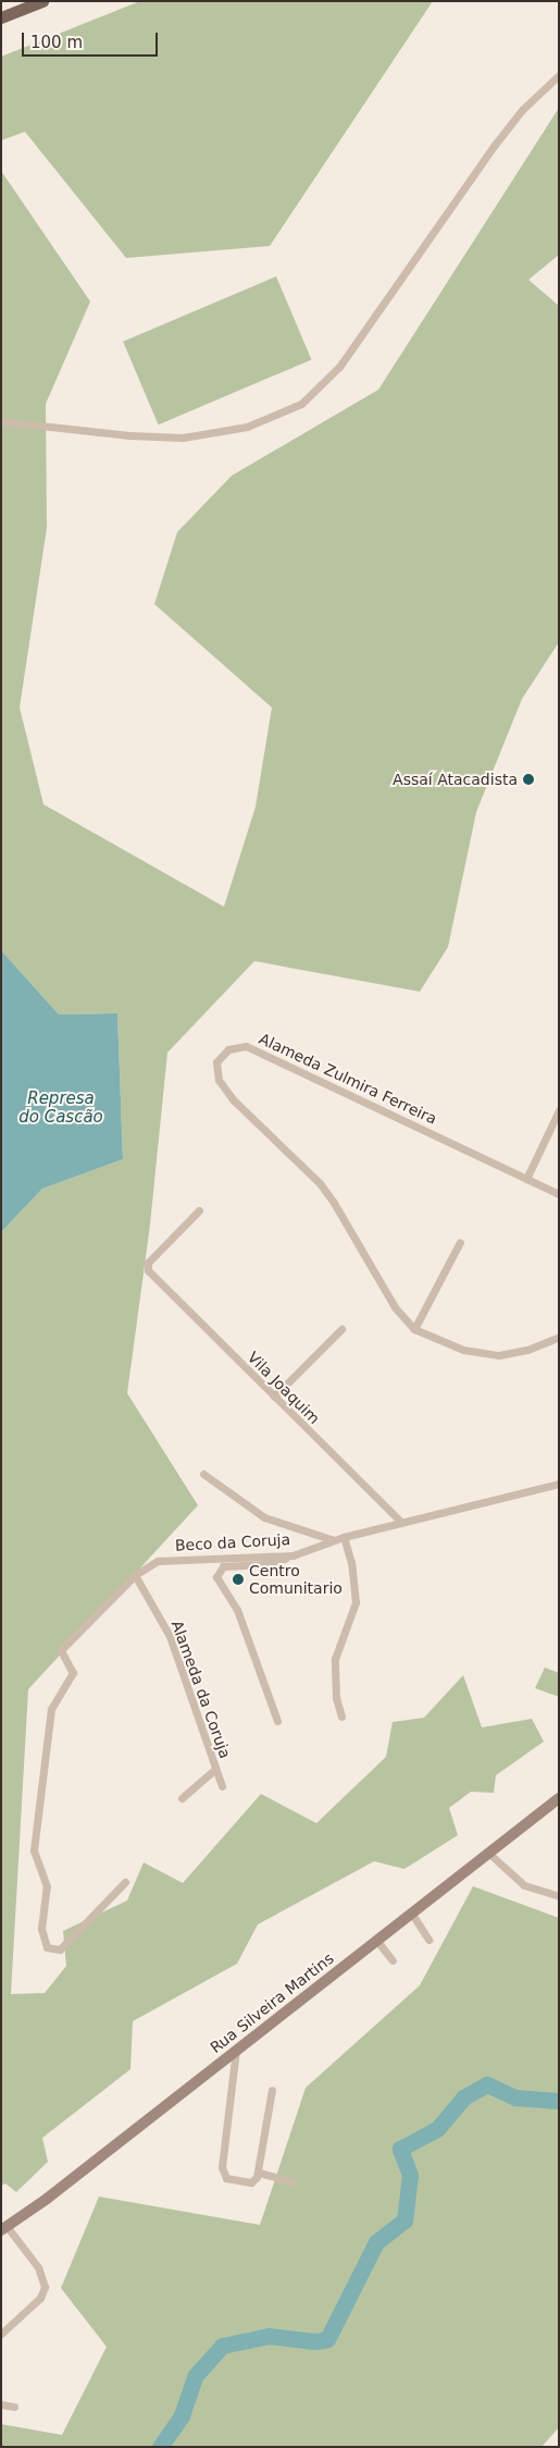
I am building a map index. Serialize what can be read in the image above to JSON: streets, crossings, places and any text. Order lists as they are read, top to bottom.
{
  "streets": {
    "main road": ["Rua Silveira Martins"],
    "street": [
      "Alameda Zulmira Ferreira",
      "Vila Joaquim",
      "Beco da Coruja",
      "Alameda da Coruja"
    ]
  },
  "crossings": [
    ["Vila Joaquim", "Beco da Coruja"],
    ["Beco da Coruja", "Alameda da Coruja"]
  ],
  "water": ["Represa do Cascão"],
  "places": ["Assaí Atacadista", "Centro Comunitario"],
  "scale_bar": "100 m"
}
